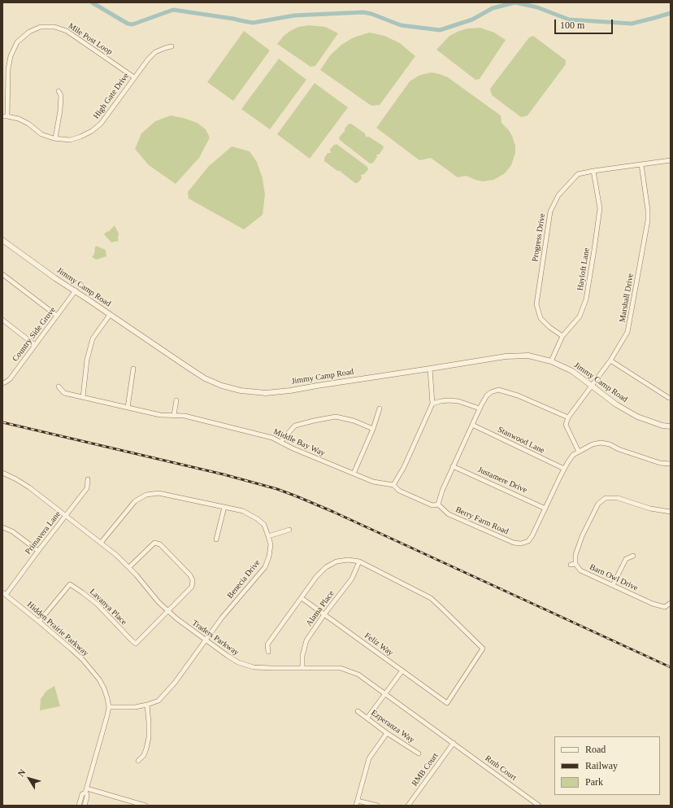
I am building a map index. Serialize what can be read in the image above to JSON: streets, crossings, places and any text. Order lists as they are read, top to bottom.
{
  "streets": {
    "street": [
      "Mile Post Loop",
      "High Gate Drive",
      "Progress Drive",
      "Hayloft Lane",
      "Jimmy Camp Road",
      "Marshall Drive",
      "Country Side Grove",
      "Stanwood Lane",
      "Middle Bay Way",
      "Justamere Drive",
      "Berry Farm Road",
      "Primavera Lane",
      "Barn Owl Drive",
      "Benecia Drive",
      "Lavanya Place",
      "Alatna Place",
      "Hidden Prairie Parkway",
      "Traders Parkway",
      "Feliz Way",
      "Ezperanza Way",
      "Rmb Court",
      "RMB Court"
    ]
  },
  "crossings": [
    ["Mile Post Loop", "High Gate Drive"],
    ["Progress Drive", "Hayloft Lane"],
    ["Progress Drive", "Marshall Drive"],
    ["Hayloft Lane", "Jimmy Camp Road"],
    ["Jimmy Camp Road", "Marshall Drive"],
    ["Jimmy Camp Road", "Country Side Grove"],
    ["Stanwood Lane", "Berry Farm Road"],
    ["Justamere Drive", "Berry Farm Road"],
    ["Primavera Lane", "Hidden Prairie Parkway"],
    ["Primavera Lane", "Traders Parkway"],
    ["Benecia Drive", "Hidden Prairie Parkway"],
    ["Benecia Drive", "Traders Parkway"],
    ["Lavanya Place", "Hidden Prairie Parkway"],
    ["Lavanya Place", "Traders Parkway"],
    ["Alatna Place", "Traders Parkway"],
    ["Alatna Place", "Feliz Way"],
    ["Traders Parkway", "Rmb Court"],
    ["Traders Parkway", "RMB Court"],
    ["Rmb Court", "RMB Court"]
  ],
  "legend": ["Road", "Railway", "Park"],
  "scale_bar": "100 m",
  "north": "top left"
}
